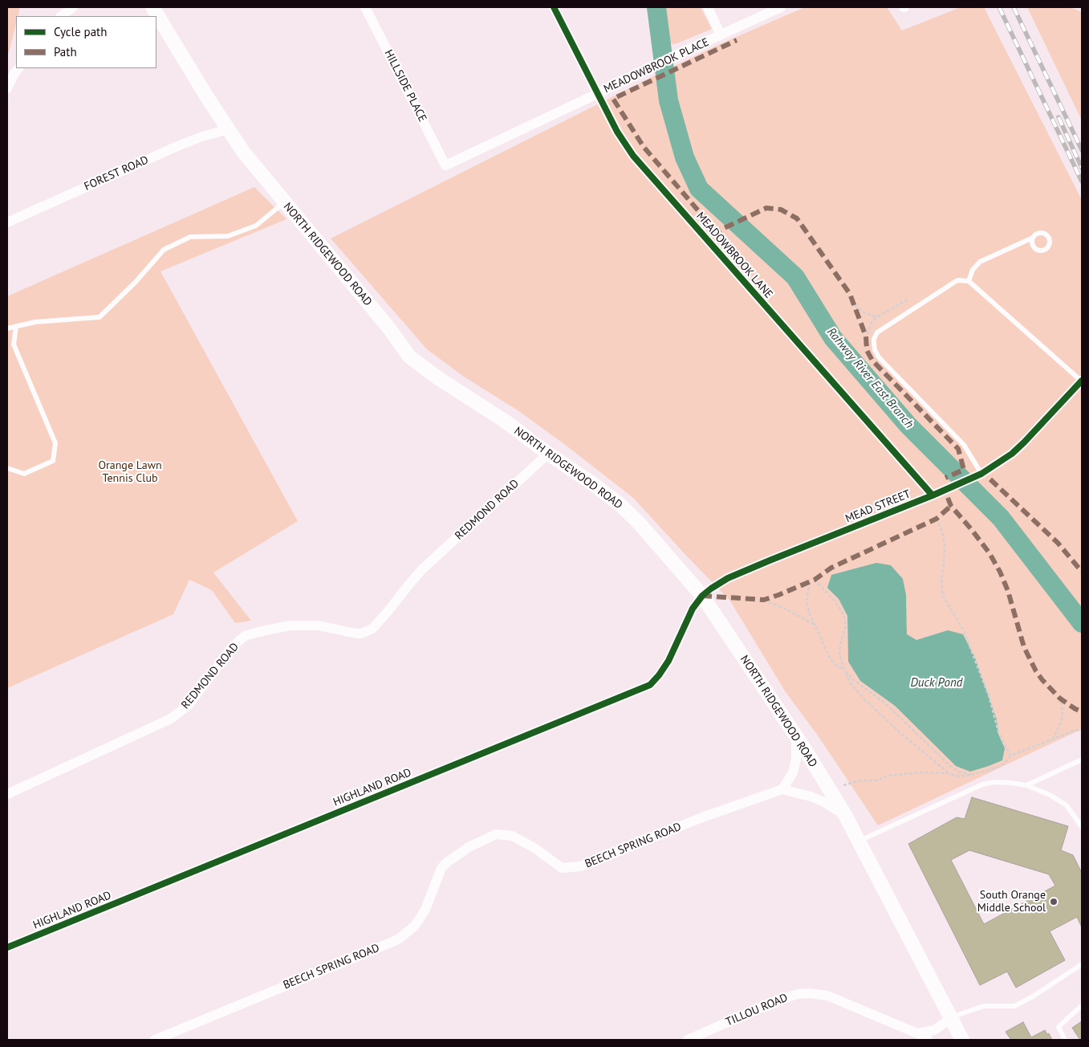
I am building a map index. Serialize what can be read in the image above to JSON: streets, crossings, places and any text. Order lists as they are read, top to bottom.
{
  "streets": {
    "street": [
      "MEADOWBROOK PLACE",
      "HILLSIDE PLACE",
      "FOREST ROAD",
      "NORTH RIDGEWOOD ROAD",
      "MEADOWBROOK LANE",
      "MEAD STREET",
      "REDMOND ROAD",
      "HIGHLAND ROAD",
      "BEECH SPRING ROAD",
      "TILLOU ROAD"
    ]
  },
  "crossings": [
    ["MEADOWBROOK PLACE", "HILLSIDE PLACE"],
    ["MEADOWBROOK PLACE", "MEADOWBROOK LANE"],
    ["FOREST ROAD", "NORTH RIDGEWOOD ROAD"],
    ["NORTH RIDGEWOOD ROAD", "MEAD STREET"],
    ["NORTH RIDGEWOOD ROAD", "REDMOND ROAD"],
    ["NORTH RIDGEWOOD ROAD", "HIGHLAND ROAD"],
    ["MEADOWBROOK LANE", "MEAD STREET"],
    ["MEAD STREET", "HIGHLAND ROAD"]
  ],
  "water": ["Rahway River East Branch", "Duck Pond"],
  "parks": ["Orange Lawn Tennis Club"],
  "places": ["South Orange Middle School"],
  "legend": ["Cycle path", "Path"]
}
